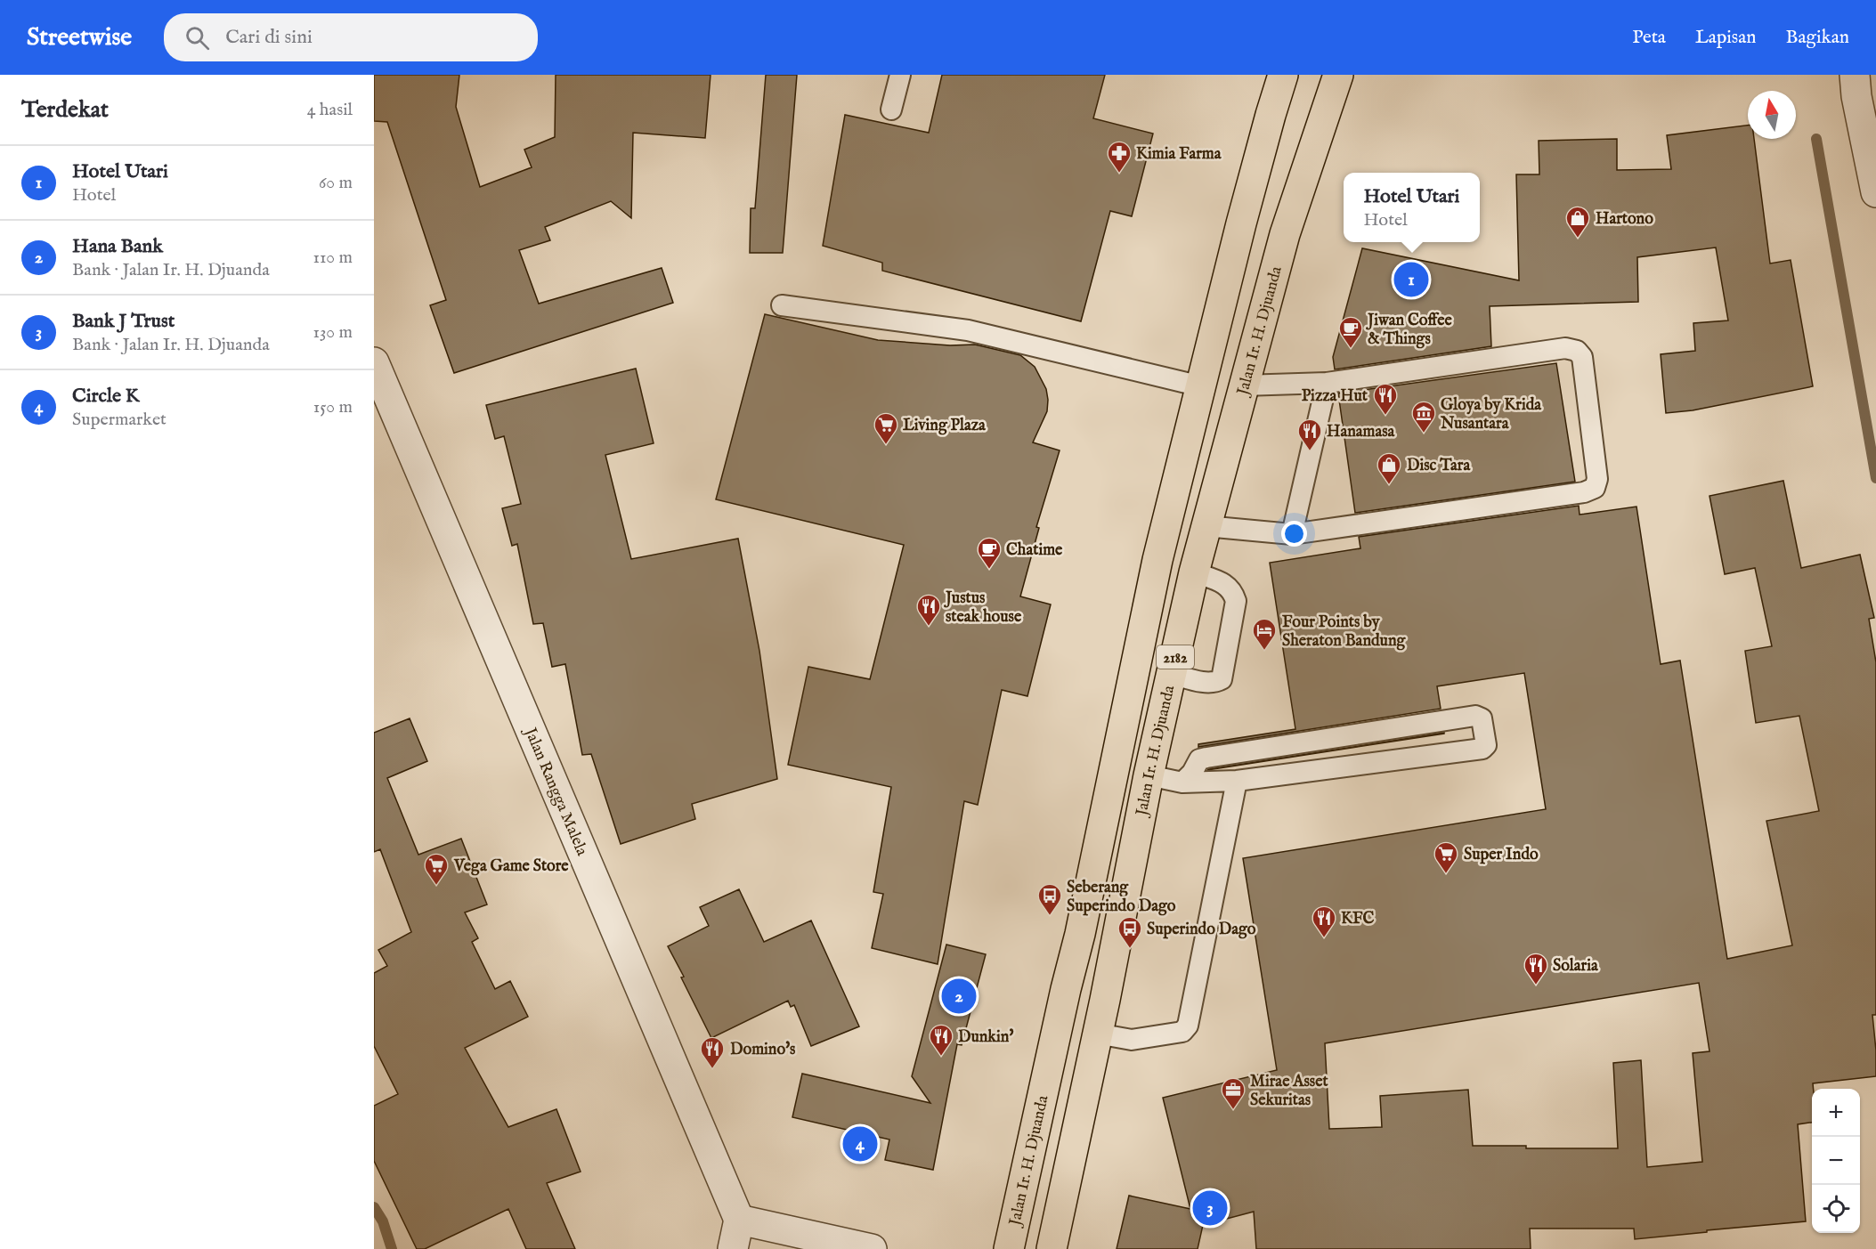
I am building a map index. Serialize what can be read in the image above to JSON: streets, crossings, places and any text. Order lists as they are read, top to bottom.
{
  "streets": {
    "main road": ["Jalan Ir. H. Djuanda", "2182"],
    "street": ["Jalan Rangga Malela"]
  },
  "places": {
    "pharmacy": ["Kimia Farma"],
    "shop": ["Hartono", "Disc Tara"],
    "cafe": ["Jiwan Coffee & Things", "Chatime"],
    "restaurant": [
      "Pizza Hut",
      "Hanamasa",
      "Justus steak house",
      "KFC",
      "Solaria",
      "Dunkin'",
      "Domino's"
    ],
    "museum": ["Gloya by Krida Nusantara"],
    "supermarket": ["Living Plaza", "Super Indo", "Vega Game Store"],
    "hotel": ["Four Points by Sheraton Bandung"],
    "bus stop": ["Seberang Superindo Dago", "Superindo Dago"],
    "office": ["Mirae Asset Sekuritas"]
  },
  "north": "top",
  "page": {
    "header": "Streetwise",
    "search": "Cari di sini",
    "nav": ["Peta", "Lapisan", "Bagikan"],
    "heading": ["Terdekat", "4 hasil"],
    "list": [
      {
        "mark": "1",
        "name": "Hotel Utari",
        "note": "Hotel",
        "value": "60 m"
      },
      {
        "mark": "2",
        "name": "Hana Bank",
        "note": "Bank · Jalan Ir. H. Djuanda",
        "value": "110 m"
      },
      {
        "mark": "3",
        "name": "Bank J Trust",
        "note": "Bank · Jalan Ir. H. Djuanda",
        "value": "130 m"
      },
      {
        "mark": "4",
        "name": "Circle K",
        "note": "Supermarket",
        "value": "150 m"
      }
    ],
    "popup": ["Hotel Utari", "Hotel"],
    "pins": [
      "1",
      "2",
      "4",
      "3"
    ],
    "map_buttons": ["+", "−"]
  }
}
